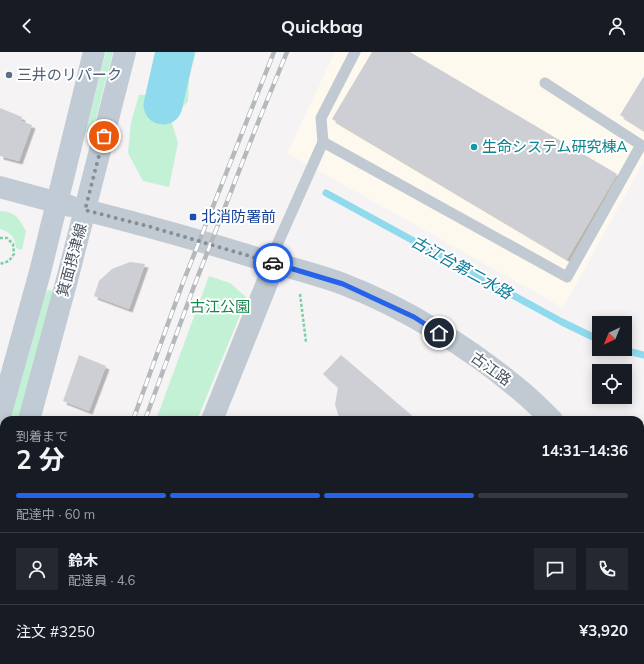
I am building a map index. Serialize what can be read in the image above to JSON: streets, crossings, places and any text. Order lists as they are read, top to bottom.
{
  "streets": {
    "main road": ["箕面摂津線"],
    "street": ["古江路"]
  },
  "crossings": [
    ["箕面摂津線", "古江路"]
  ],
  "water": ["古江台第二水路"],
  "parks": ["古江公園"],
  "places": {
    "other": ["三井のリパーク", "生命システム研究棟A"],
    "transit": ["北消防署前"]
  },
  "north": "bottom left",
  "page": {
    "header": "Quickbag",
    "heading": ["2 分", "到着まで", "14:31–14:36"],
    "panel": [
      "鈴木",
      "配達員 · 4.6",
      "注文 #3250",
      "¥3,920"
    ],
    "bar": "配達中 · 60 m"
  }
}
